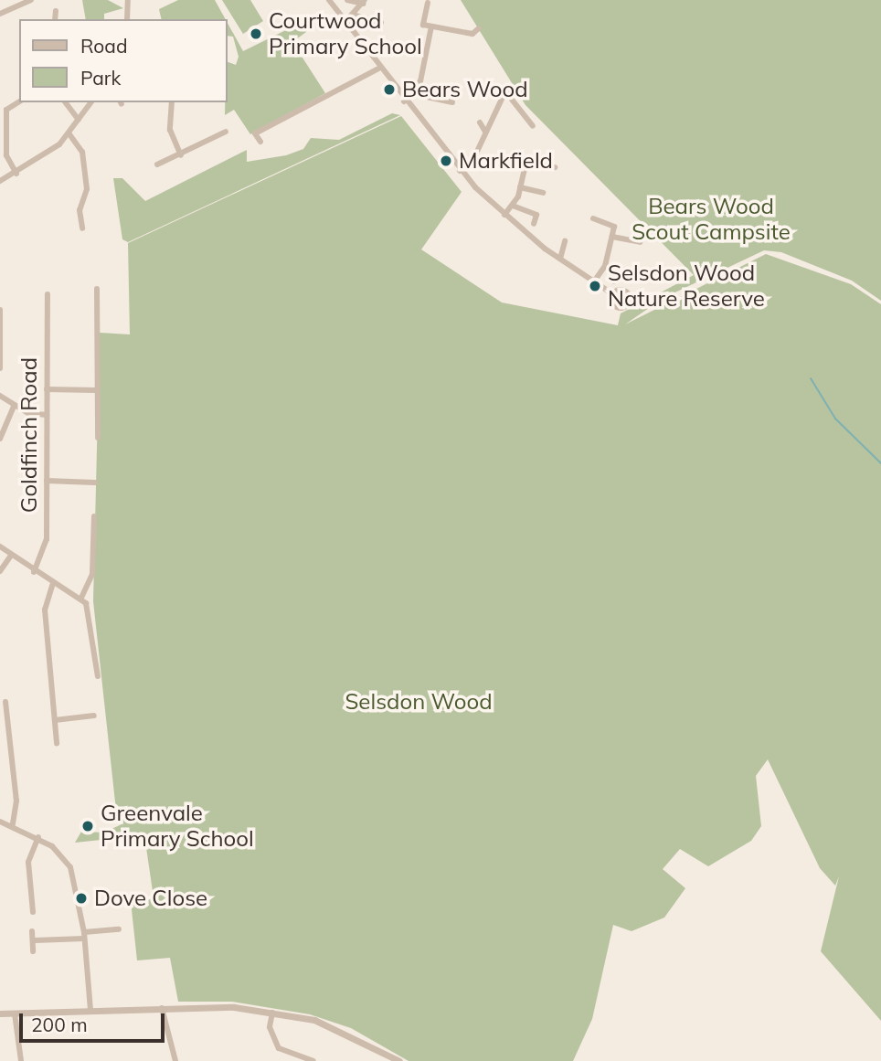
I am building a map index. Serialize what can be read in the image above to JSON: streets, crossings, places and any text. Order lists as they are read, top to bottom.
{
  "streets": {
    "street": ["Goldfinch Road"]
  },
  "parks": ["Bears Wood Scout Campsite", "Selsdon Wood"],
  "places": [
    "Courtwood Primary School",
    "Bears Wood",
    "Markfield",
    "Selsdon Wood Nature Reserve",
    "Greenvale Primary School",
    "Dove Close"
  ],
  "legend": ["Road", "Park"],
  "scale_bar": "200 m"
}
